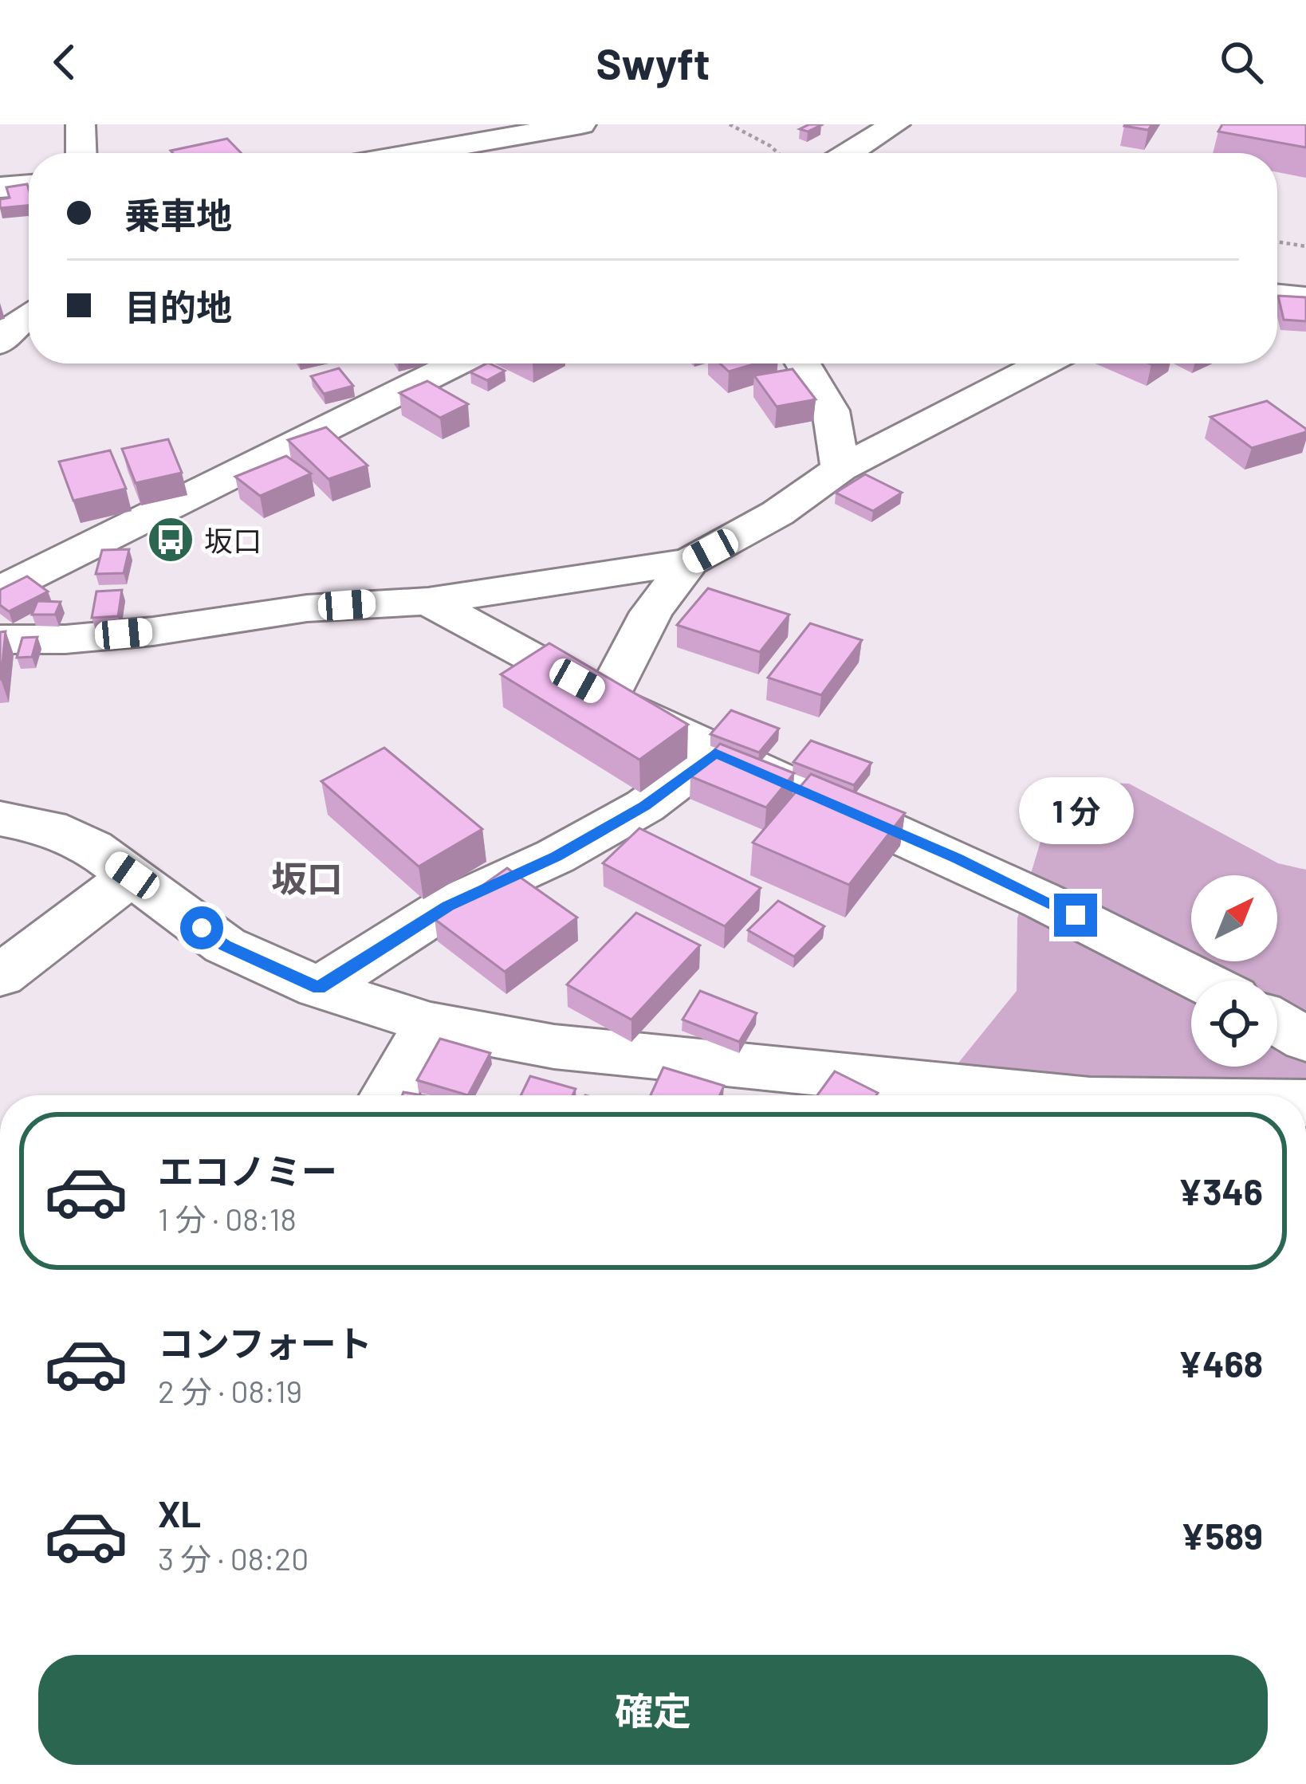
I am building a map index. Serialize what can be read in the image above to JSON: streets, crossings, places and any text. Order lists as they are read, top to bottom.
{
  "districts": ["坂口"],
  "places": {
    "bus stop": ["坂口"]
  },
  "north": "top right",
  "page": {
    "header": "Swyft",
    "banner": ["乗車地", "目的地"],
    "bubble": "1 分",
    "list": [
      {
        "name": "エコノミー",
        "note": "1 分 · 08:18",
        "value": "¥346"
      },
      {
        "name": "コンフォート",
        "note": "2 分 · 08:19",
        "value": "¥468"
      },
      {
        "name": "XL",
        "note": "3 分 · 08:20",
        "value": "¥589"
      }
    ],
    "buttons": "確定"
  }
}
